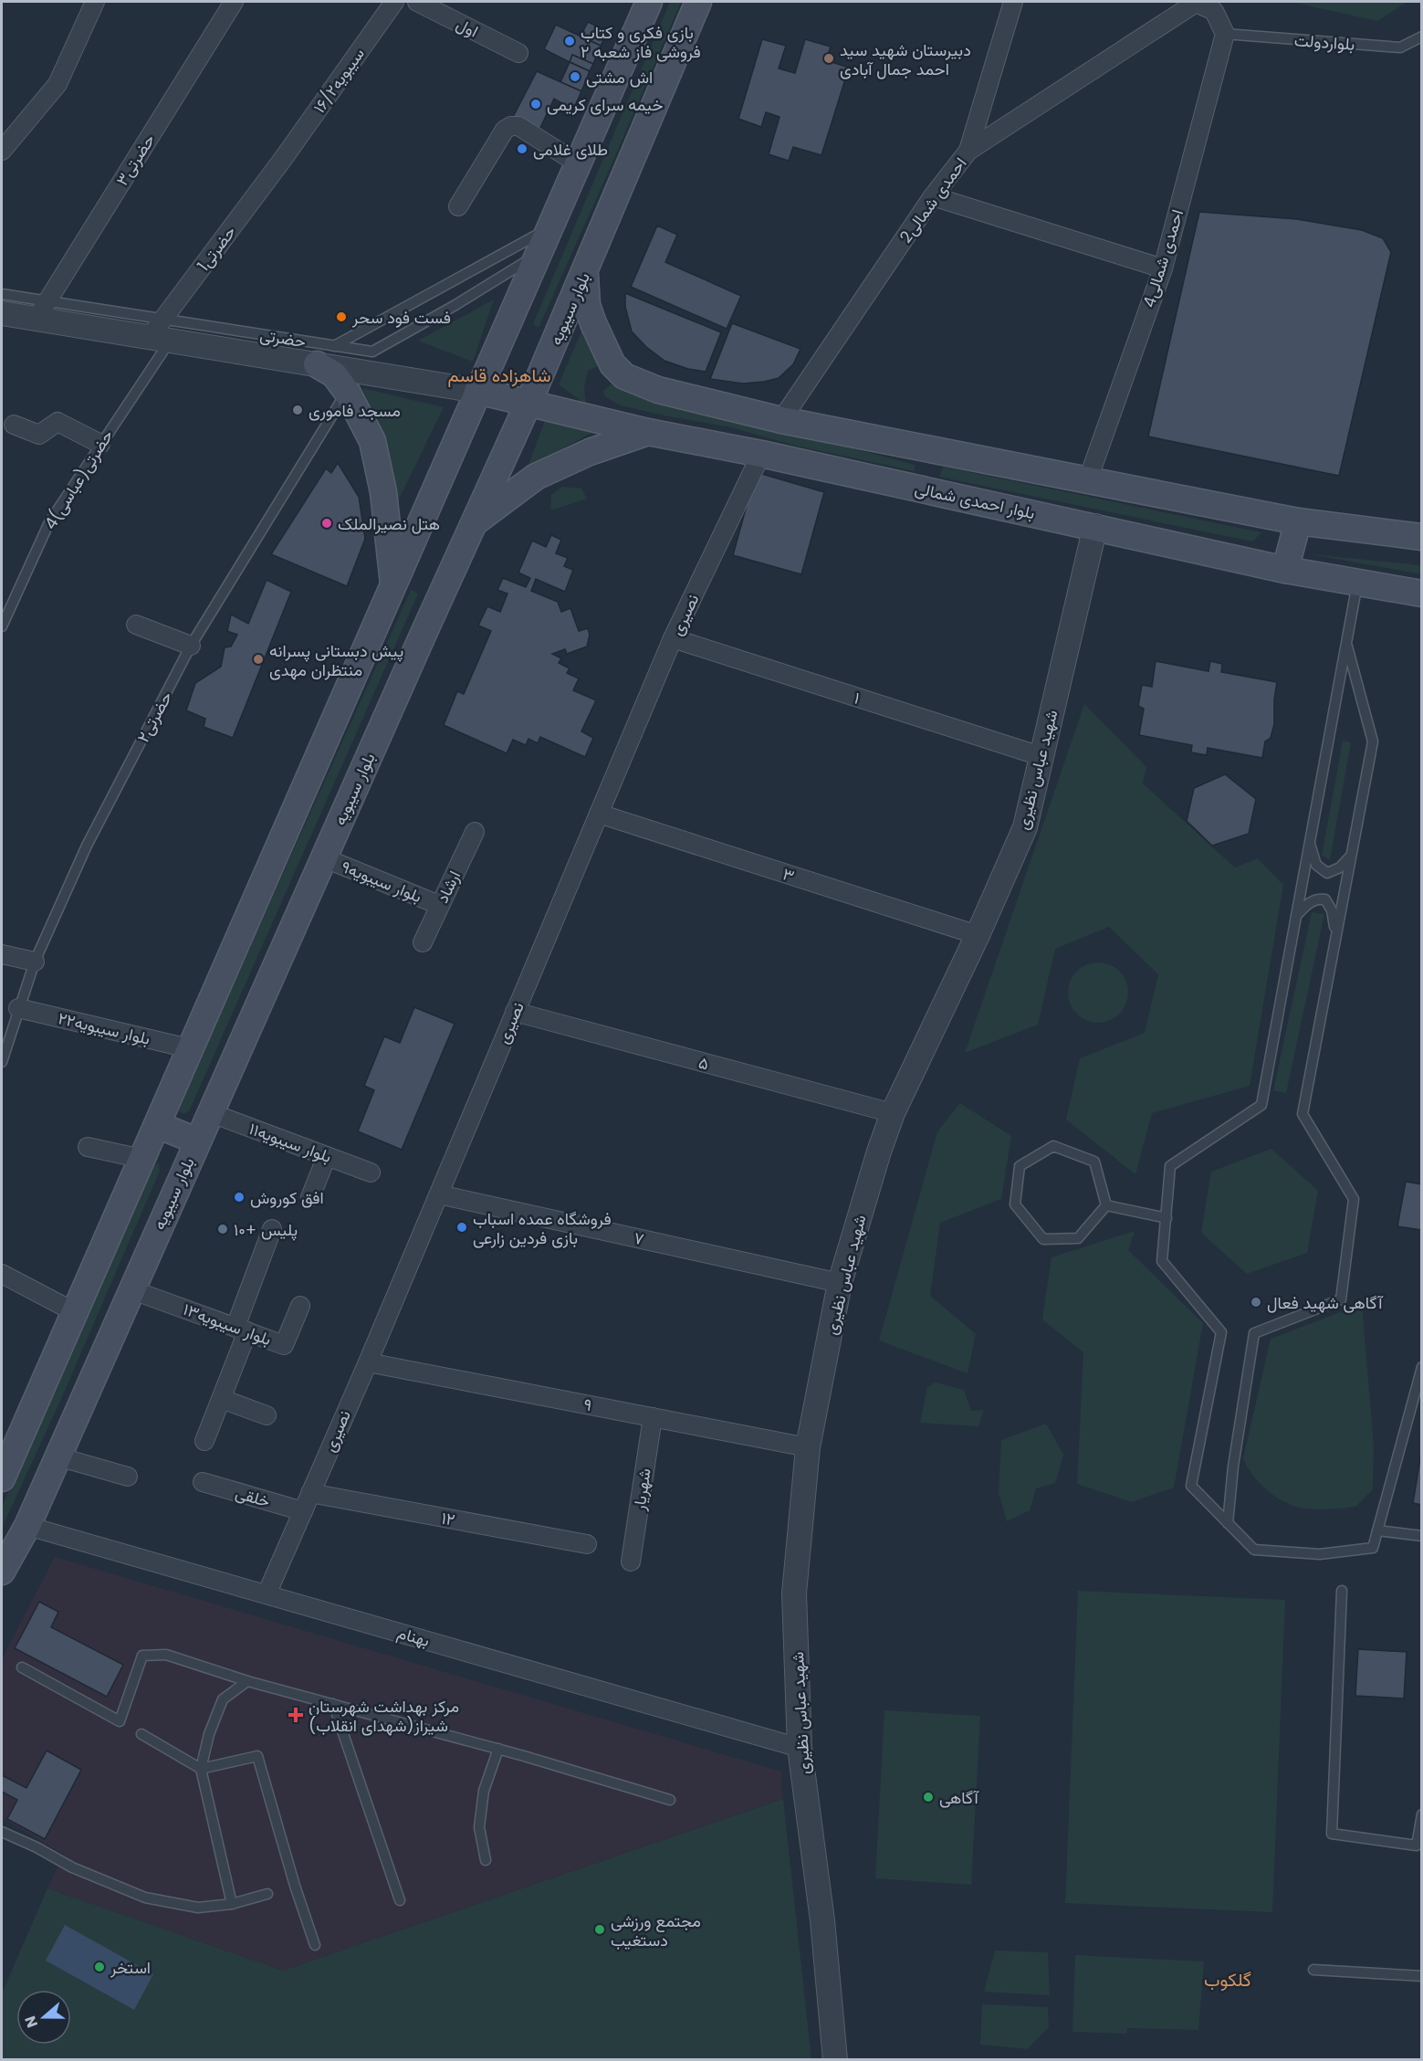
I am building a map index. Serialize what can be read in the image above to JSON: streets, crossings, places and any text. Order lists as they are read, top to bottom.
{
  "streets": {
    "main road": ["بلوار سیبویه", "بلوار احمدی شمالی"],
    "street": [
      "اول",
      "سیبویه۱۶/۲",
      "حضرتی۳",
      "2احمدی شمالی",
      "1حضرتی",
      "4احمدی شمالی",
      "حضرتی",
      "نصیری",
      "۱",
      "شهید عباس نظیری",
      "۳",
      "بلوار سیبویه۹",
      "ارشاد",
      "بلوار سیبویه۲۲",
      "۵",
      "بلوار سیبویه۱۱",
      "۷",
      "بلوار سیبویه۱۳",
      "۹",
      "شهریار",
      "خلقی",
      "۱۲",
      "بهنام"
    ],
    "lane": ["بلواردولت", "4حضرتی(عباسی)", "حضرتی۲"]
  },
  "crossings": [
    ["بلواردولت", "2احمدی شمالی"],
    ["بلواردولت", "4احمدی شمالی"],
    ["سیبویه۱۶/۲", "1حضرتی"],
    ["حضرتی۳", "حضرتی"],
    ["2احمدی شمالی", "4احمدی شمالی"],
    ["1حضرتی", "حضرتی"],
    ["1حضرتی", "4حضرتی(عباسی)"],
    ["بلوار سیبویه", "بلوار احمدی شمالی"],
    ["بلوار سیبویه", "بلوار سیبویه۹"],
    ["بلوار سیبویه", "بلوار سیبویه۱۱"],
    ["بلوار سیبویه", "بلوار سیبویه۱۳"],
    ["بلوار سیبویه", "بهنام"],
    ["حضرتی", "4حضرتی(عباسی)"],
    ["حضرتی", "بلوار احمدی شمالی"],
    ["بلوار احمدی شمالی", "نصیری"],
    ["بلوار احمدی شمالی", "شهید عباس نظیری"],
    ["نصیری", "۱"],
    ["نصیری", "۳"],
    ["نصیری", "۵"],
    ["نصیری", "۷"],
    ["نصیری", "۹"],
    ["نصیری", "خلقی"],
    ["نصیری", "۱۲"],
    ["نصیری", "بهنام"],
    ["۱", "شهید عباس نظیری"],
    ["حضرتی۲", "بلوار سیبویه۲۲"],
    ["شهید عباس نظیری", "۳"],
    ["شهید عباس نظیری", "۵"],
    ["شهید عباس نظیری", "۷"],
    ["شهید عباس نظیری", "۹"],
    ["شهید عباس نظیری", "بهنام"],
    ["بلوار سیبویه۹", "ارشاد"],
    ["۹", "شهریار"]
  ],
  "districts": ["شاهزاده قاسم", "گلکوب"],
  "places": {
    "other": [
      "بازی فکری و کتاب فروشی فاز شعبه ۲",
      "دبیرستان شهید سید احمد جمال آبادی",
      "اش مشتی",
      "خیمه سرای کریمی",
      "طلای غلامی",
      "فست فود سحر",
      "مسجد فاموری",
      "هتل نصیرالملک",
      "پیش دبستانی پسرانه منتظران مهدی",
      "افق کوروش",
      "فروشگاه عمده اسباب بازی فردین زارعی",
      "پلیس +۱۰",
      "آگاهی شهید فعال",
      "آگاهی",
      "مجتمع ورزشی دستغیب",
      "استخر"
    ],
    "health": ["مرکز بهداشت شهرستان شیراز(شهدای انقلاب)"]
  },
  "north": "left"
}
